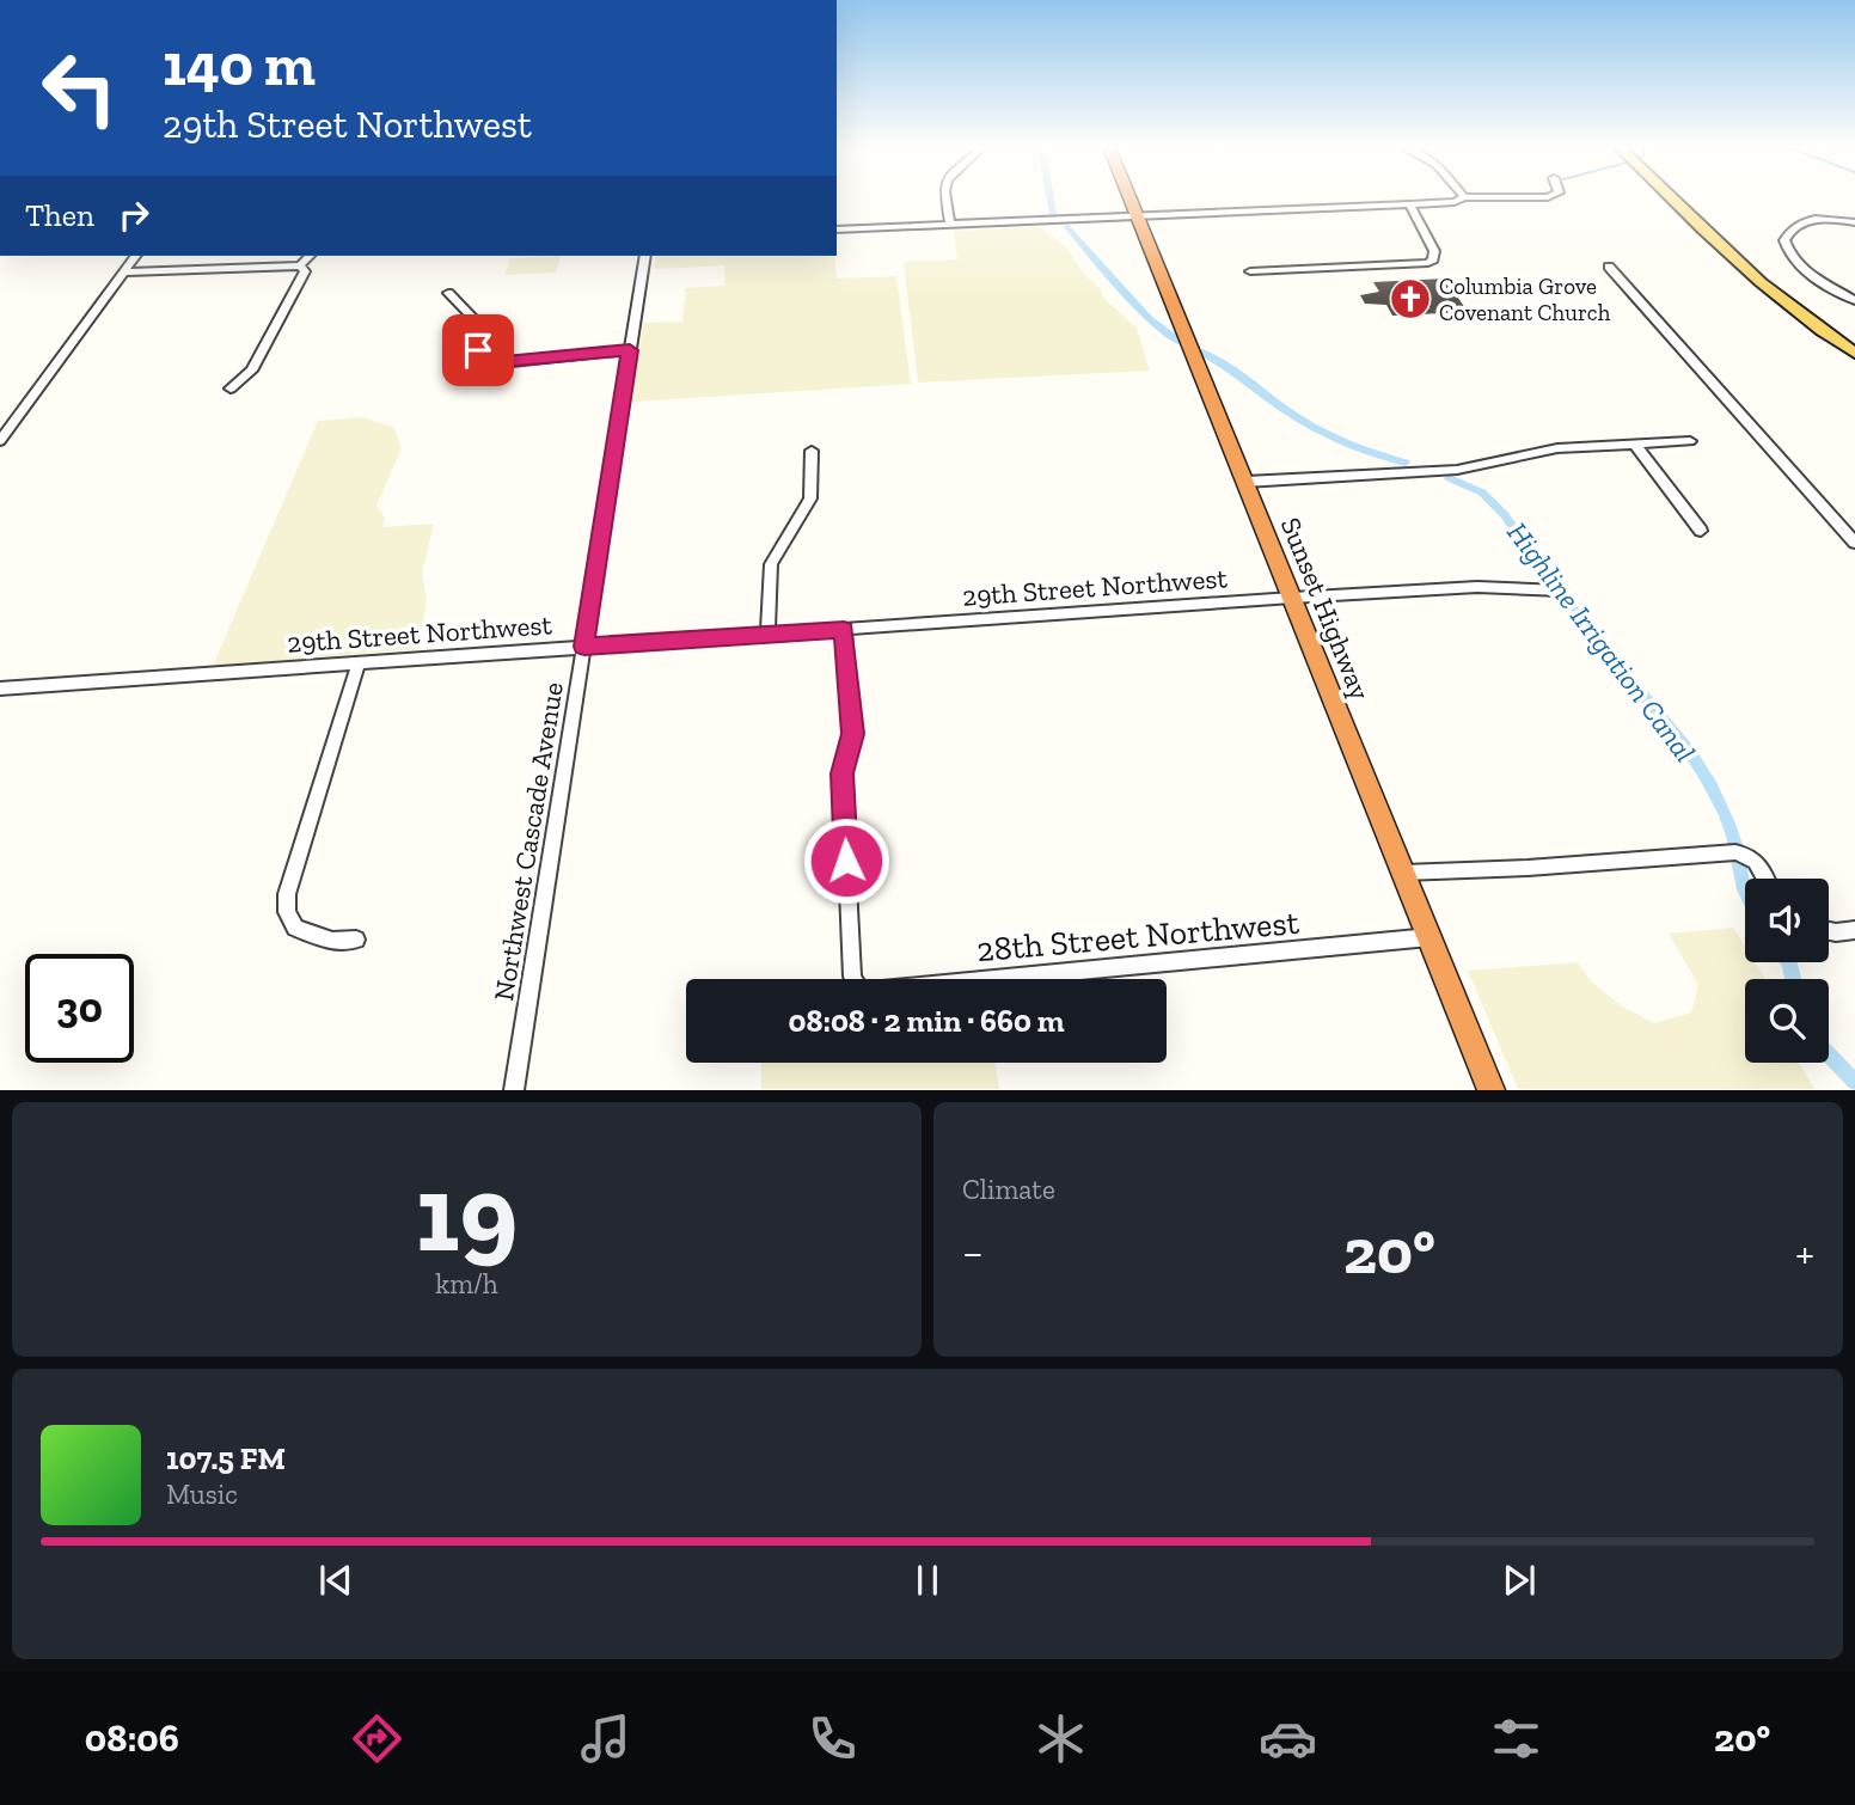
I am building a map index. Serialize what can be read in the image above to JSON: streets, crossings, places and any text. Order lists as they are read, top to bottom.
{
  "streets": {
    "highway": ["Sunset Highway"],
    "street": ["29th Street Northwest", "Northwest Cascade Avenue", "28th Street Northwest"]
  },
  "crossings": [
    ["29th Street Northwest", "Sunset Highway"],
    ["29th Street Northwest", "Northwest Cascade Avenue"],
    ["29th Street Northwest", "28th Street Northwest"],
    ["Sunset Highway", "28th Street Northwest"]
  ],
  "water": ["Highline Irrigation Canal"],
  "places": {
    "church": ["Columbia Grove Covenant Church"]
  },
  "page": {
    "turn": ["140 m", "29th Street Northwest"],
    "then": "Then",
    "limit": "30",
    "trip": "08:08 · 2 min · 660 m",
    "tile": [
      ["19", "km/h"],
      "Climate"
    ],
    "heat": ["−", "20°", "+"],
    "song": ["107.5 FM", "Music"],
    "tabs": ["08:06", "20°"]
  }
}
